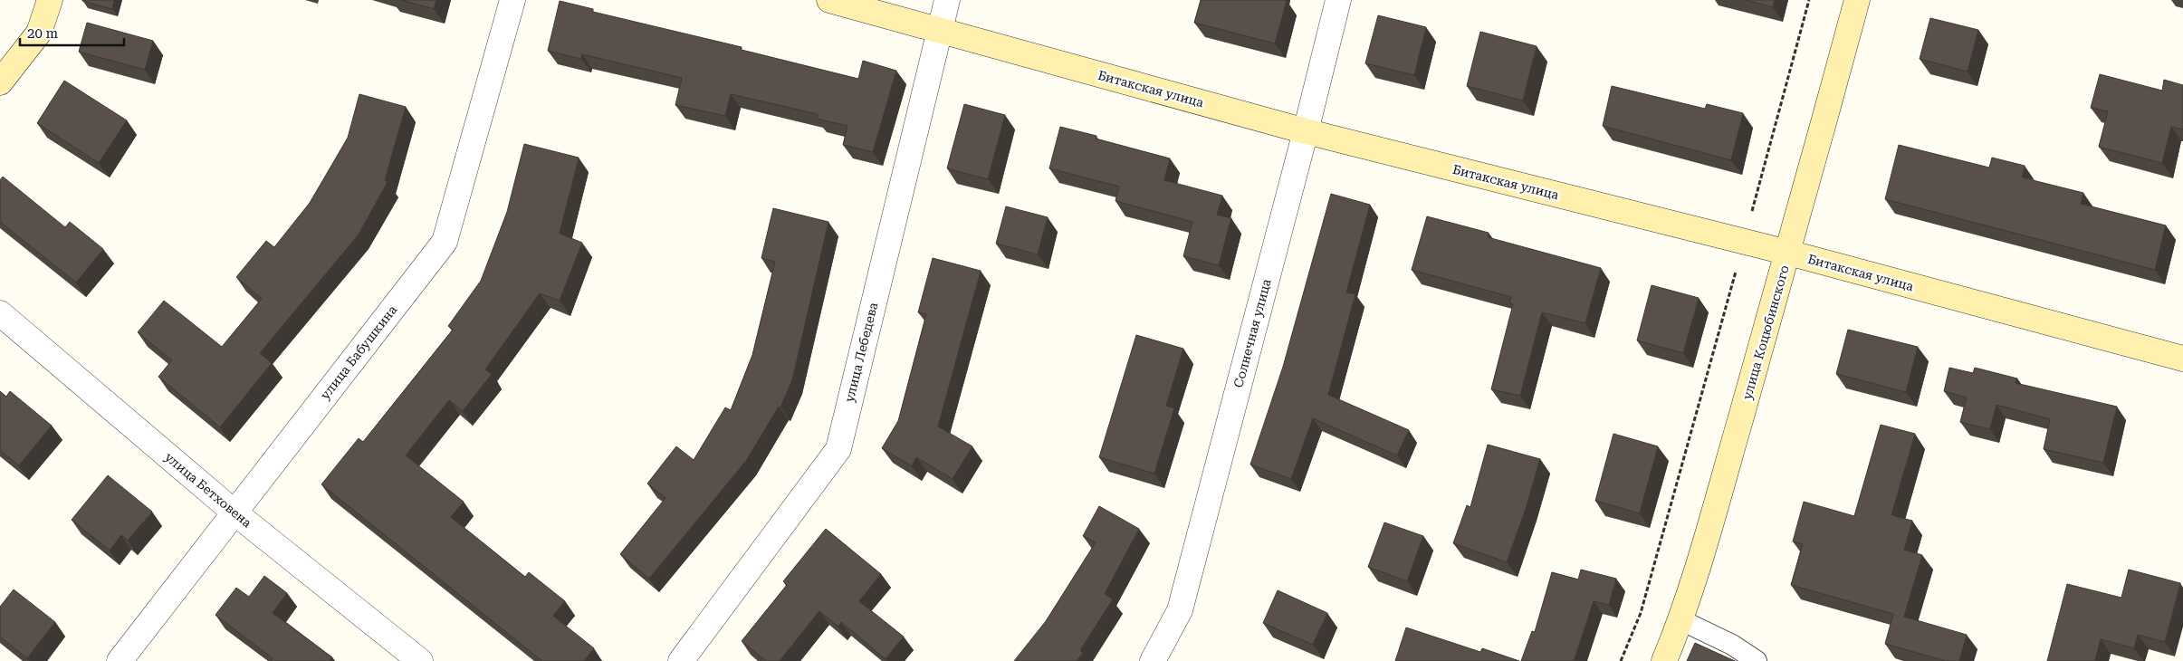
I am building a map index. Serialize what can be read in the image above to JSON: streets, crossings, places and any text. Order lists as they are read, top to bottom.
{
  "streets": {
    "street": [
      "Битакская улица",
      "улица Коцюбинского",
      "Солнечная улица",
      "улица Бабушкина",
      "улица Лебедева",
      "улица Бетховена"
    ]
  },
  "crossings": [
    ["Битакская улица", "улица Коцюбинского"],
    ["Битакская улица", "Солнечная улица"],
    ["Битакская улица", "улица Лебедева"],
    ["улица Бабушкина", "улица Бетховена"]
  ],
  "scale_bar": "20 m"
}
